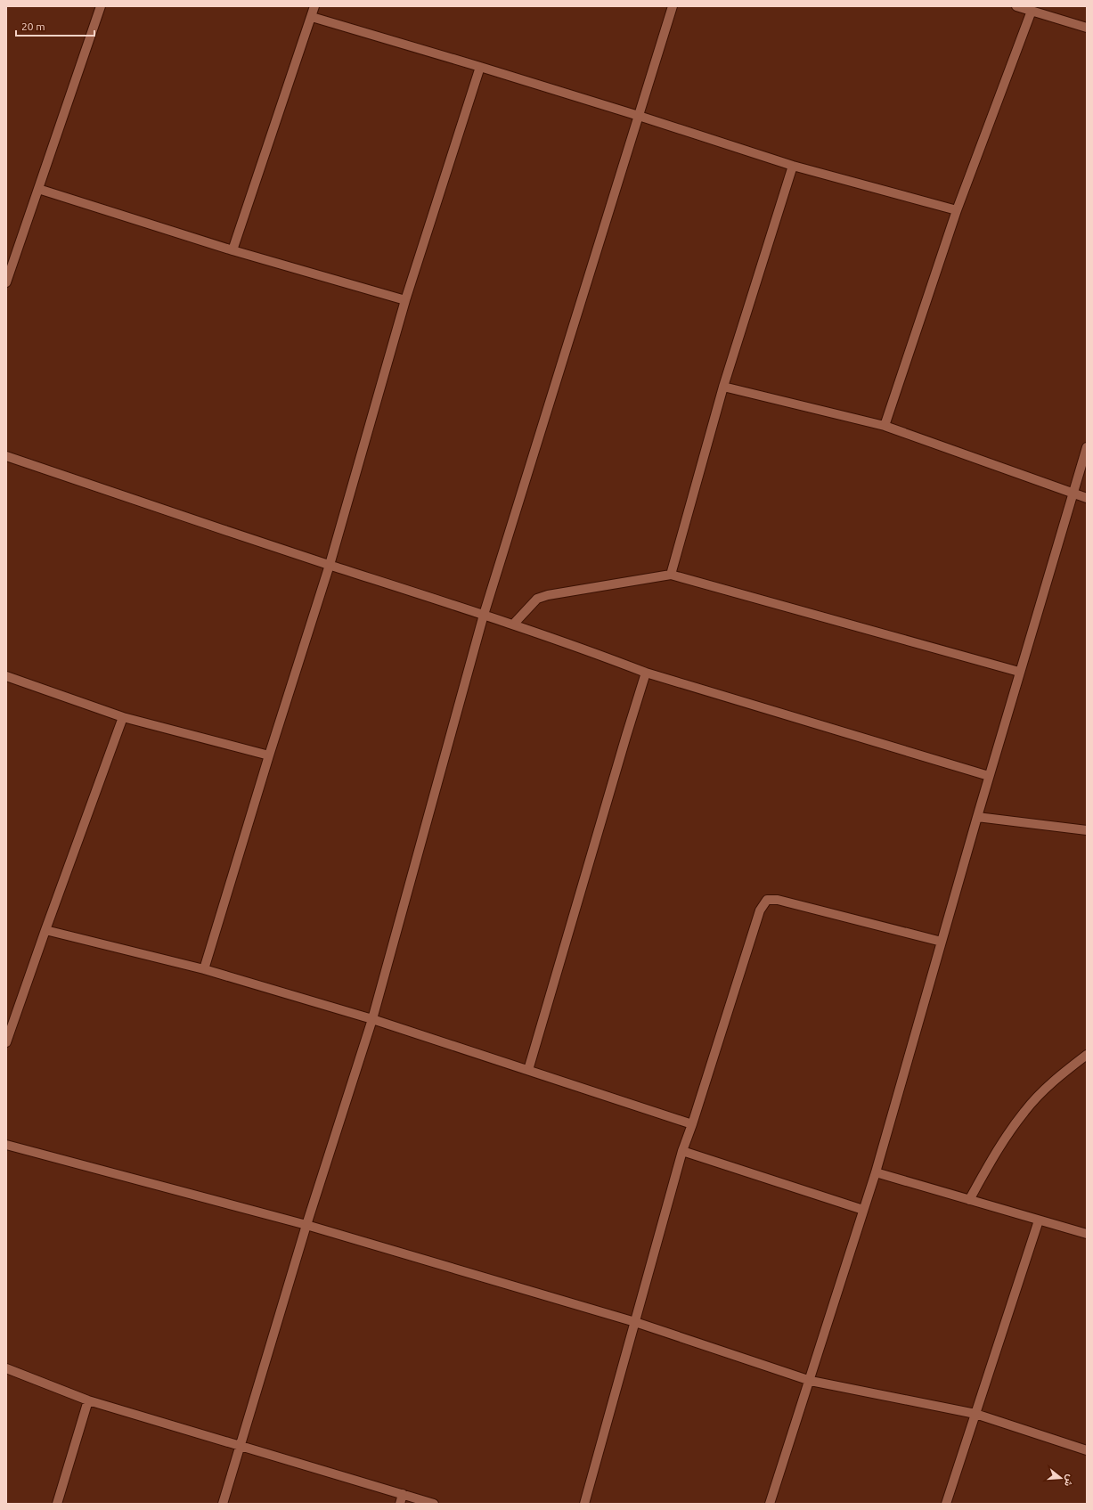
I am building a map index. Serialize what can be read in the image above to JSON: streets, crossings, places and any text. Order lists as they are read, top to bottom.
{
  "scale_bar": "20 m",
  "north": "right"
}
